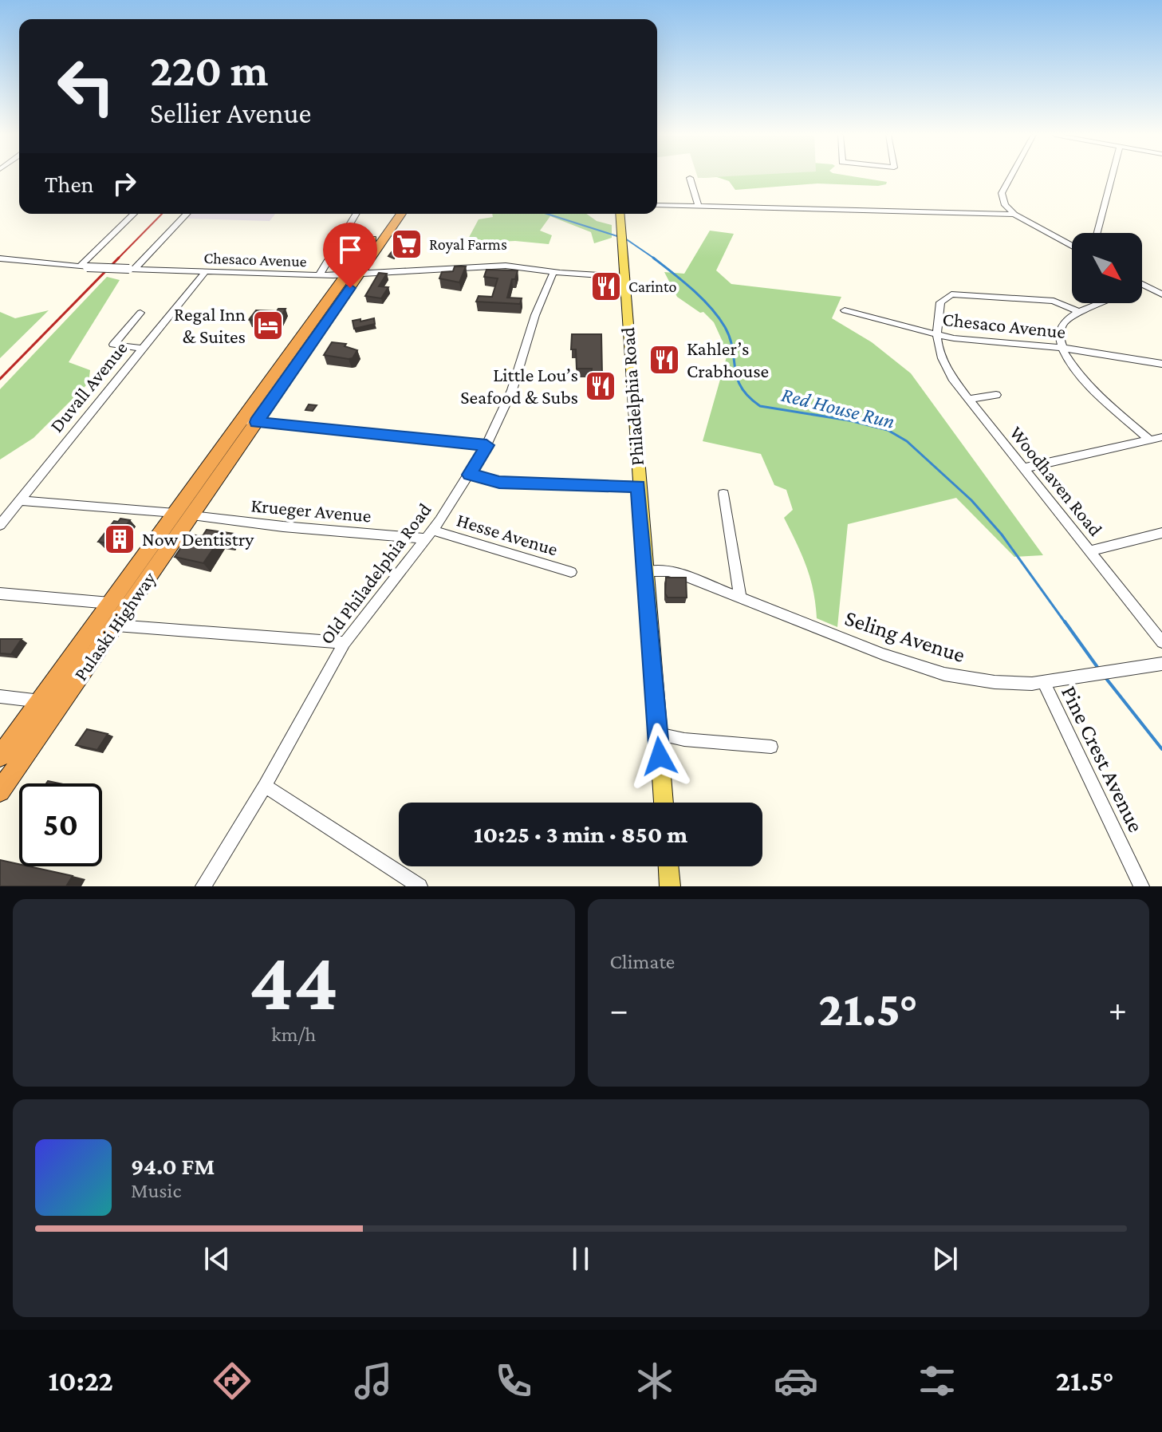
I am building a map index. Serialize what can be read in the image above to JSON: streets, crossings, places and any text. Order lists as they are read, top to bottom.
{
  "streets": {
    "highway": ["Pulaski Highway"],
    "main road": ["Philadelphia Road"],
    "street": [
      "Chesaco Avenue",
      "Duvall Avenue",
      "Woodhaven Road",
      "Krueger Avenue",
      "Hesse Avenue",
      "Old Philadelphia Road",
      "Seling Avenue",
      "Pine Crest Avenue"
    ]
  },
  "crossings": [
    ["Chesaco Avenue", "Duvall Avenue"],
    ["Chesaco Avenue", "Philadelphia Road"],
    ["Chesaco Avenue", "Woodhaven Road"],
    ["Chesaco Avenue", "Old Philadelphia Road"],
    ["Chesaco Avenue", "Pulaski Highway"],
    ["Duvall Avenue", "Krueger Avenue"],
    ["Philadelphia Road", "Seling Avenue"],
    ["Krueger Avenue", "Hesse Avenue"],
    ["Krueger Avenue", "Old Philadelphia Road"],
    ["Krueger Avenue", "Pulaski Highway"],
    ["Hesse Avenue", "Old Philadelphia Road"],
    ["Seling Avenue", "Pine Crest Avenue"]
  ],
  "water": ["Red House Run"],
  "places": {
    "supermarket": ["Royal Farms"],
    "restaurant": ["Carinto", "Kahler’s Crabhouse", "Little Lou’s Seafood & Subs"],
    "hotel": ["Regal Inn & Suites"],
    "building": ["Now Dentistry"]
  },
  "north": "bottom right",
  "page": {
    "turn": ["220 m", "Sellier Avenue"],
    "then": "Then",
    "limit": "50",
    "trip": "10:25 · 3 min · 850 m",
    "tile": [
      ["44", "km/h"],
      "Climate"
    ],
    "heat": ["−", "21.5°", "+"],
    "song": ["94.0 FM", "Music"],
    "tabs": ["10:22", "21.5°"]
  }
}
